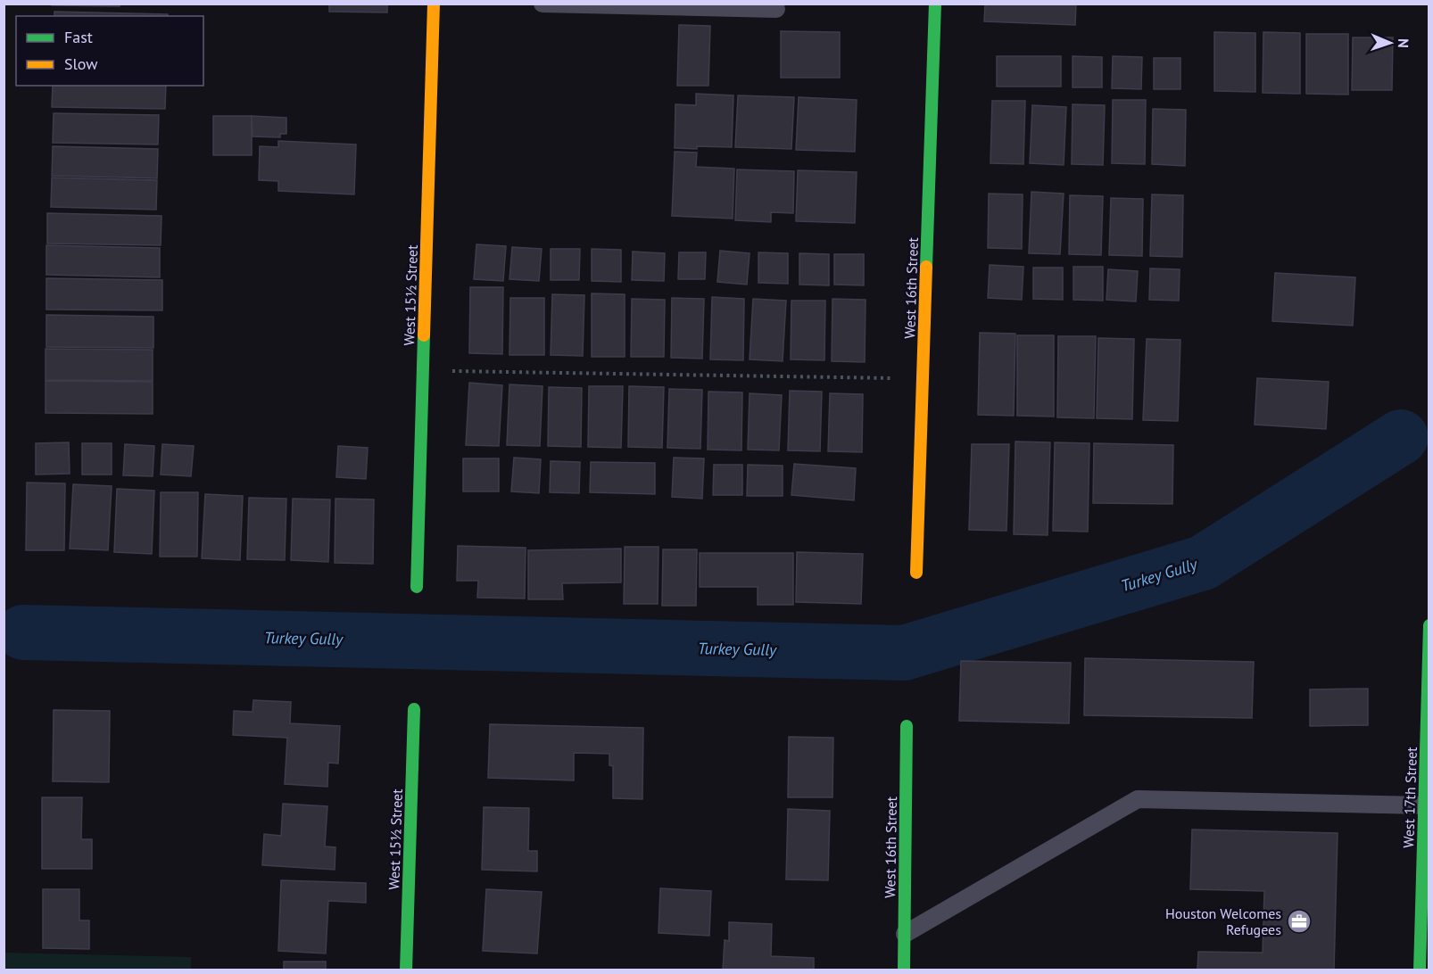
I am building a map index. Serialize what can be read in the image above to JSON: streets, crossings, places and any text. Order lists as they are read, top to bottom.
{
  "streets": {
    "street": ["West 16th Street", "West 15½ Street", "West 17th Street"]
  },
  "water": ["Turkey Gully"],
  "places": {
    "office": ["Houston Welcomes Refugees"]
  },
  "legend": ["Fast", "Slow"],
  "north": "right"
}
